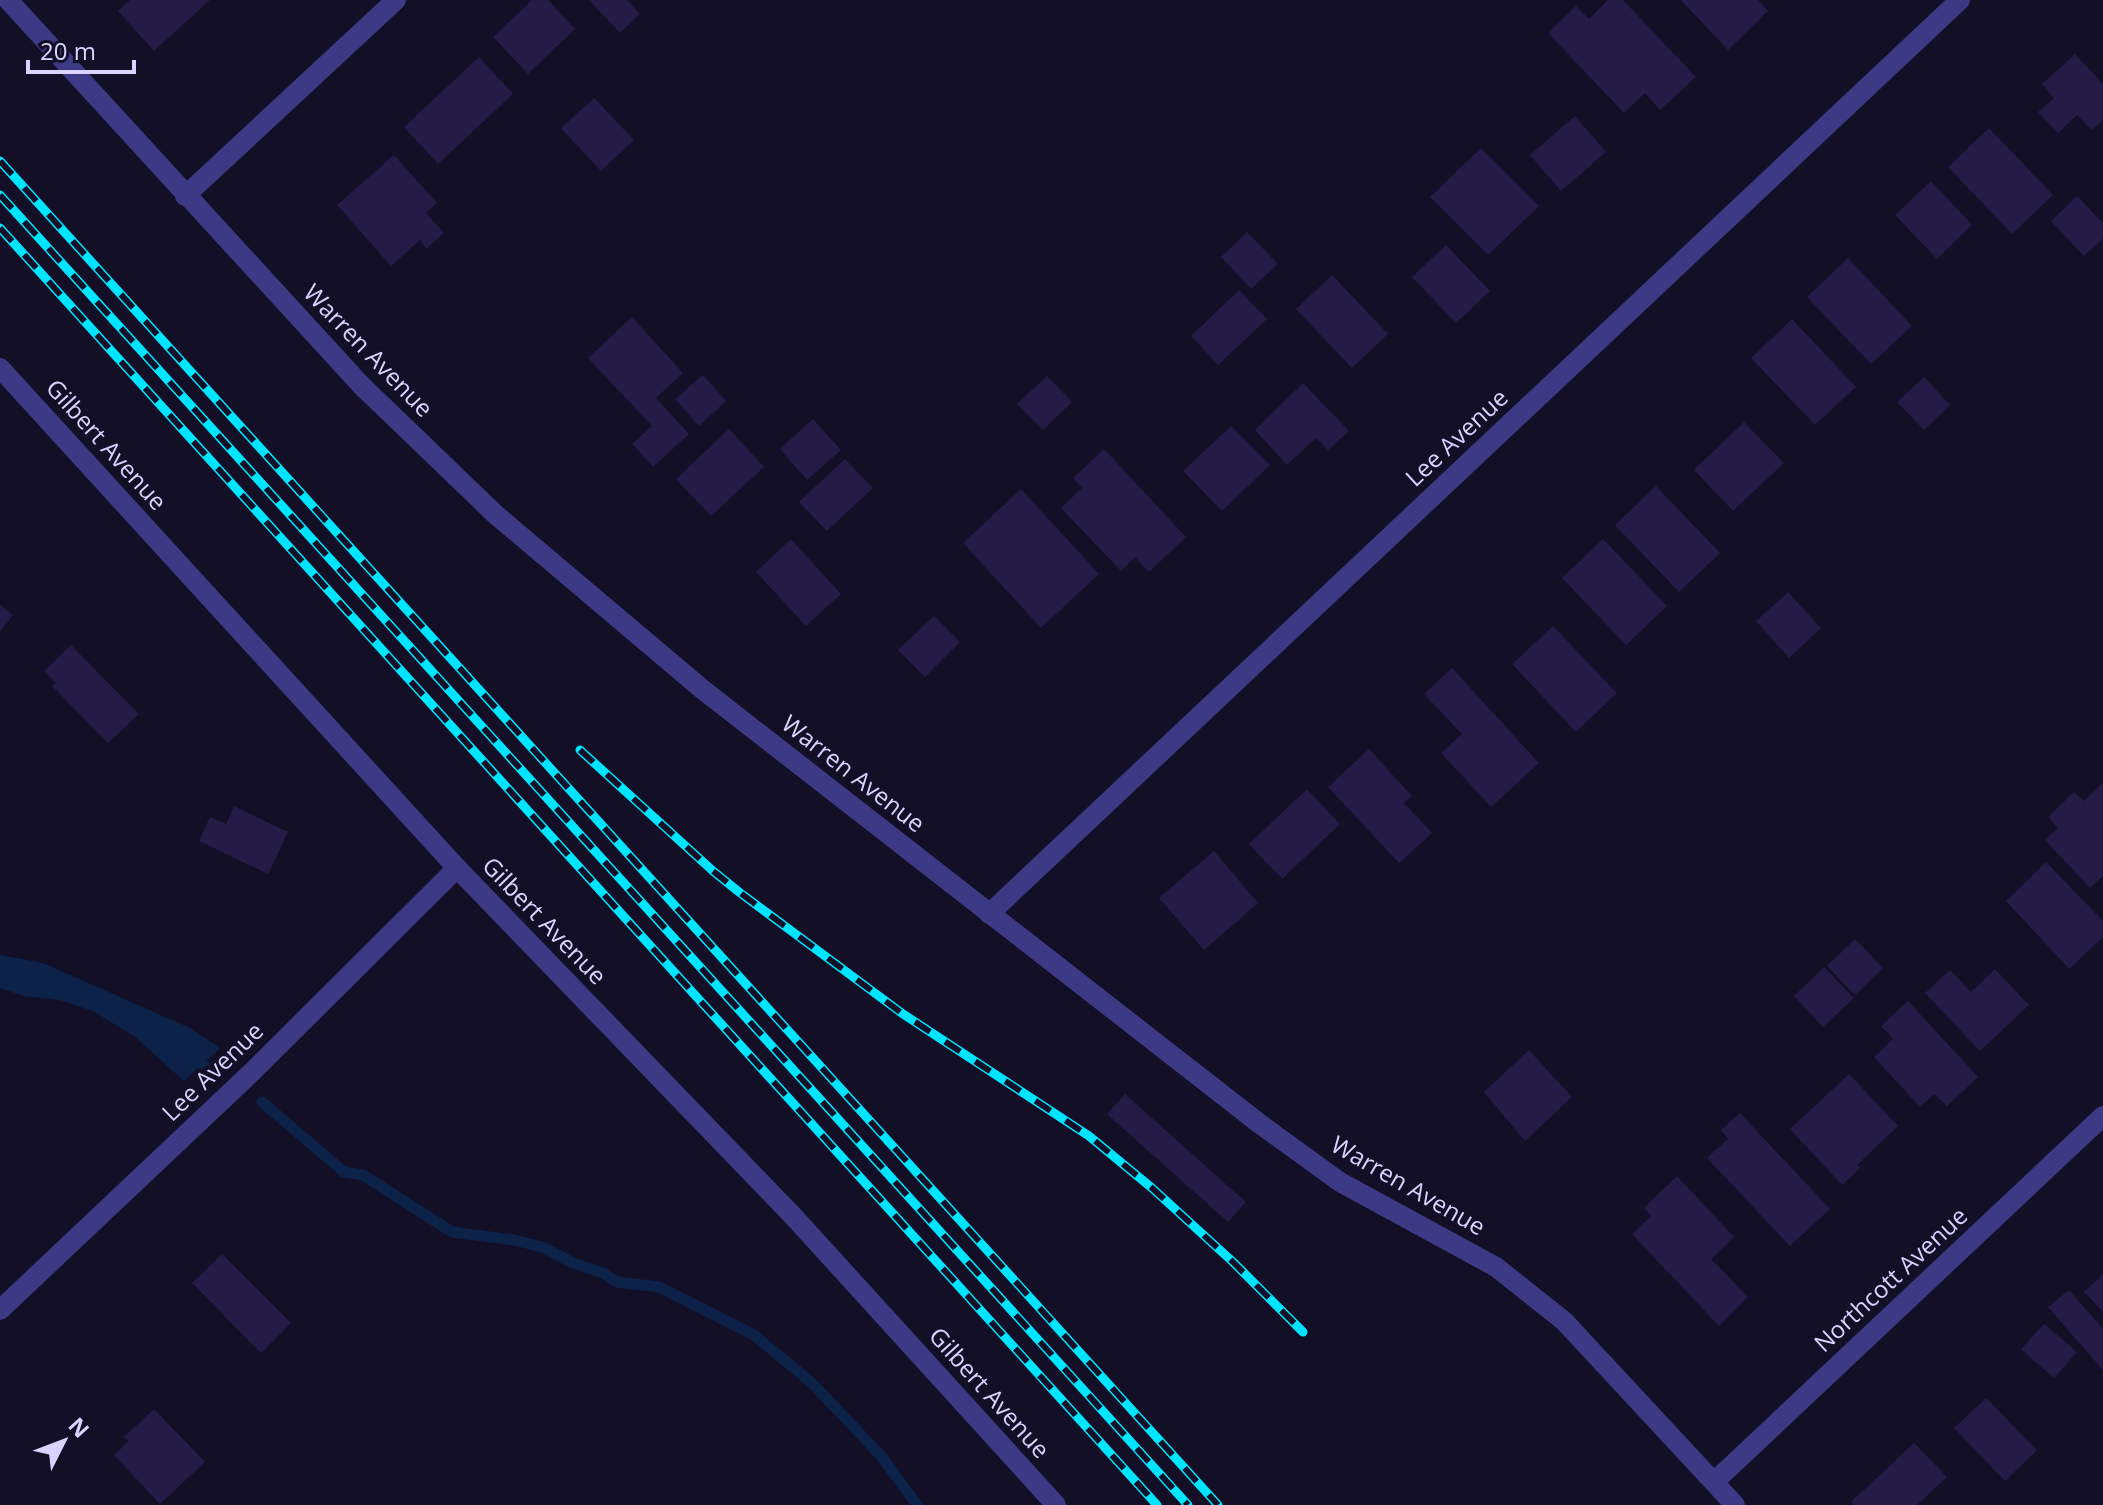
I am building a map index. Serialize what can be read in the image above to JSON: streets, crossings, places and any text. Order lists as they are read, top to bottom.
{
  "streets": {
    "street": [
      "Warren Avenue",
      "Lee Avenue",
      "Gilbert Avenue",
      "Northcott Avenue"
    ]
  },
  "crossings": [
    ["Warren Avenue", "Lee Avenue"],
    ["Warren Avenue", "Northcott Avenue"],
    ["Lee Avenue", "Gilbert Avenue"]
  ],
  "scale_bar": "20 m",
  "north": "top right"
}
